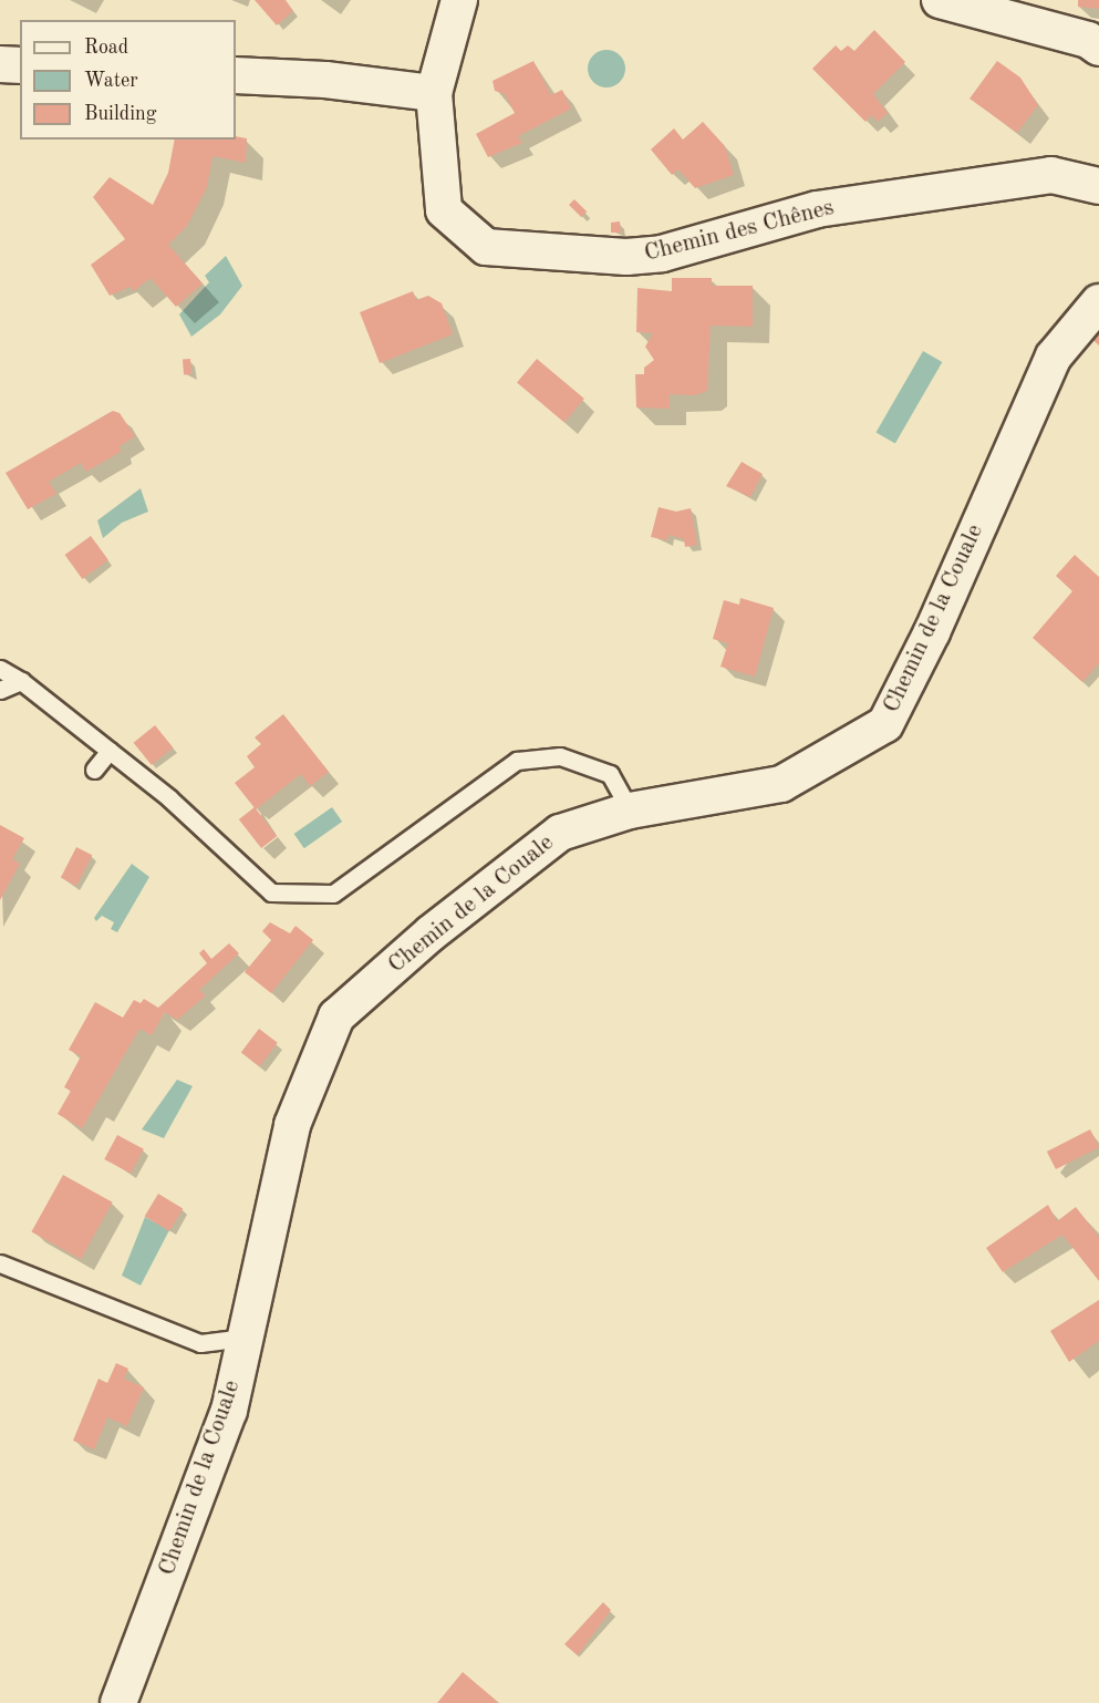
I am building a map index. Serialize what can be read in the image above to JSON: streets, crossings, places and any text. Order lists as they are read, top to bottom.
{
  "streets": {
    "street": ["Chemin des Chênes", "Chemin de la Couale"]
  },
  "legend": ["Road", "Water", "Building"]
}
